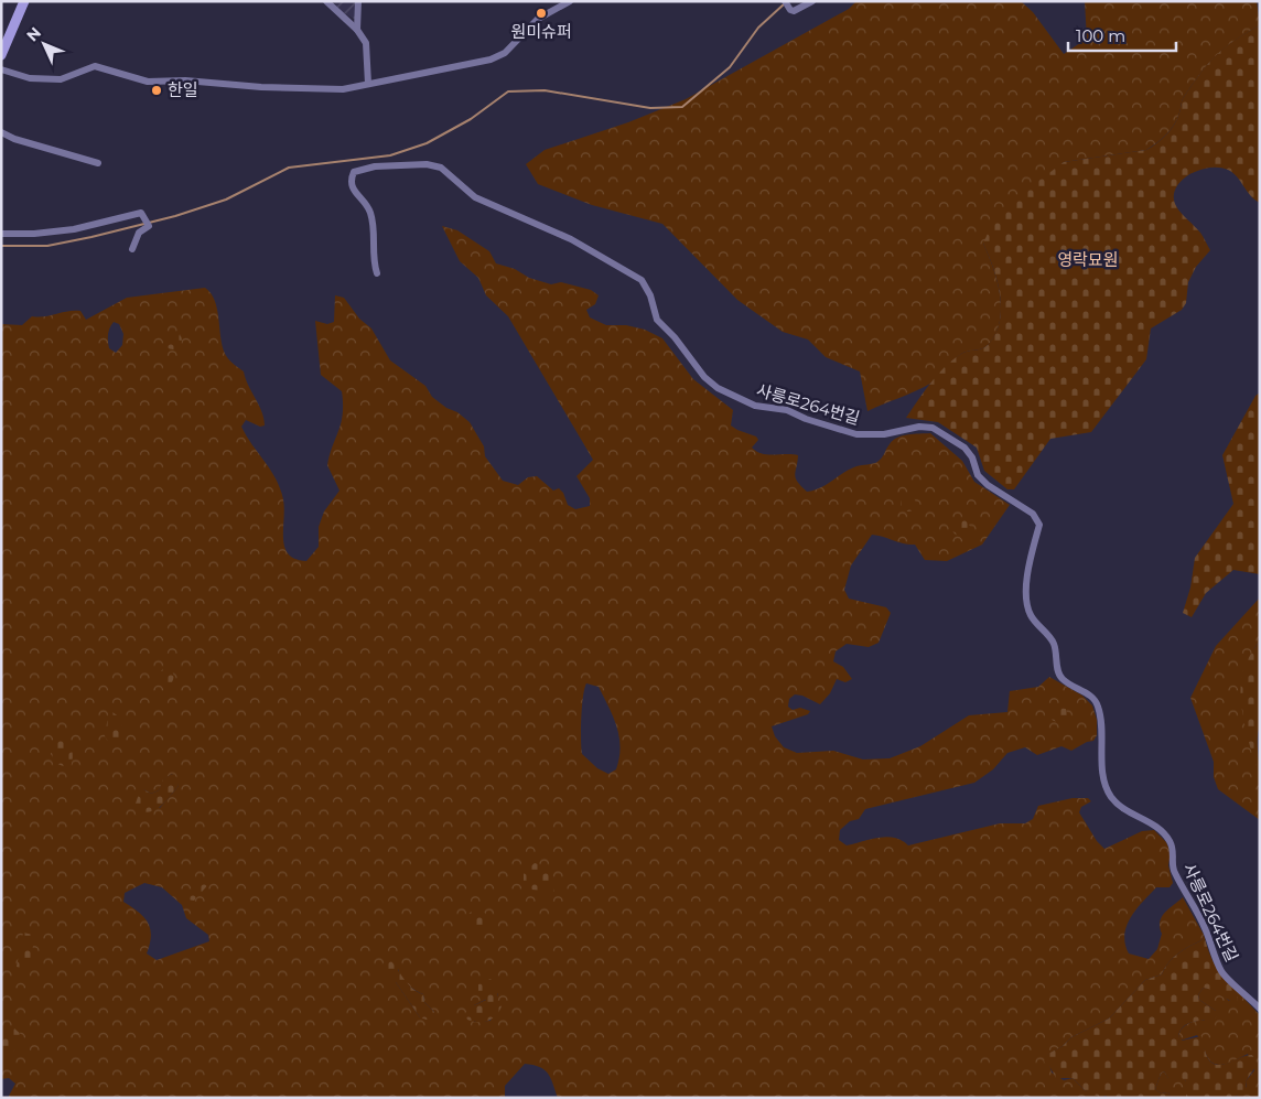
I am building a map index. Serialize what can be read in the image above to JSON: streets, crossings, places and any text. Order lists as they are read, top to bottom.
{
  "streets": {
    "street": ["사릉로264번길"]
  },
  "parks": ["영락묘원"],
  "places": ["원미슈퍼", "한일"],
  "scale_bar": "100 m",
  "north": "top left"
}
